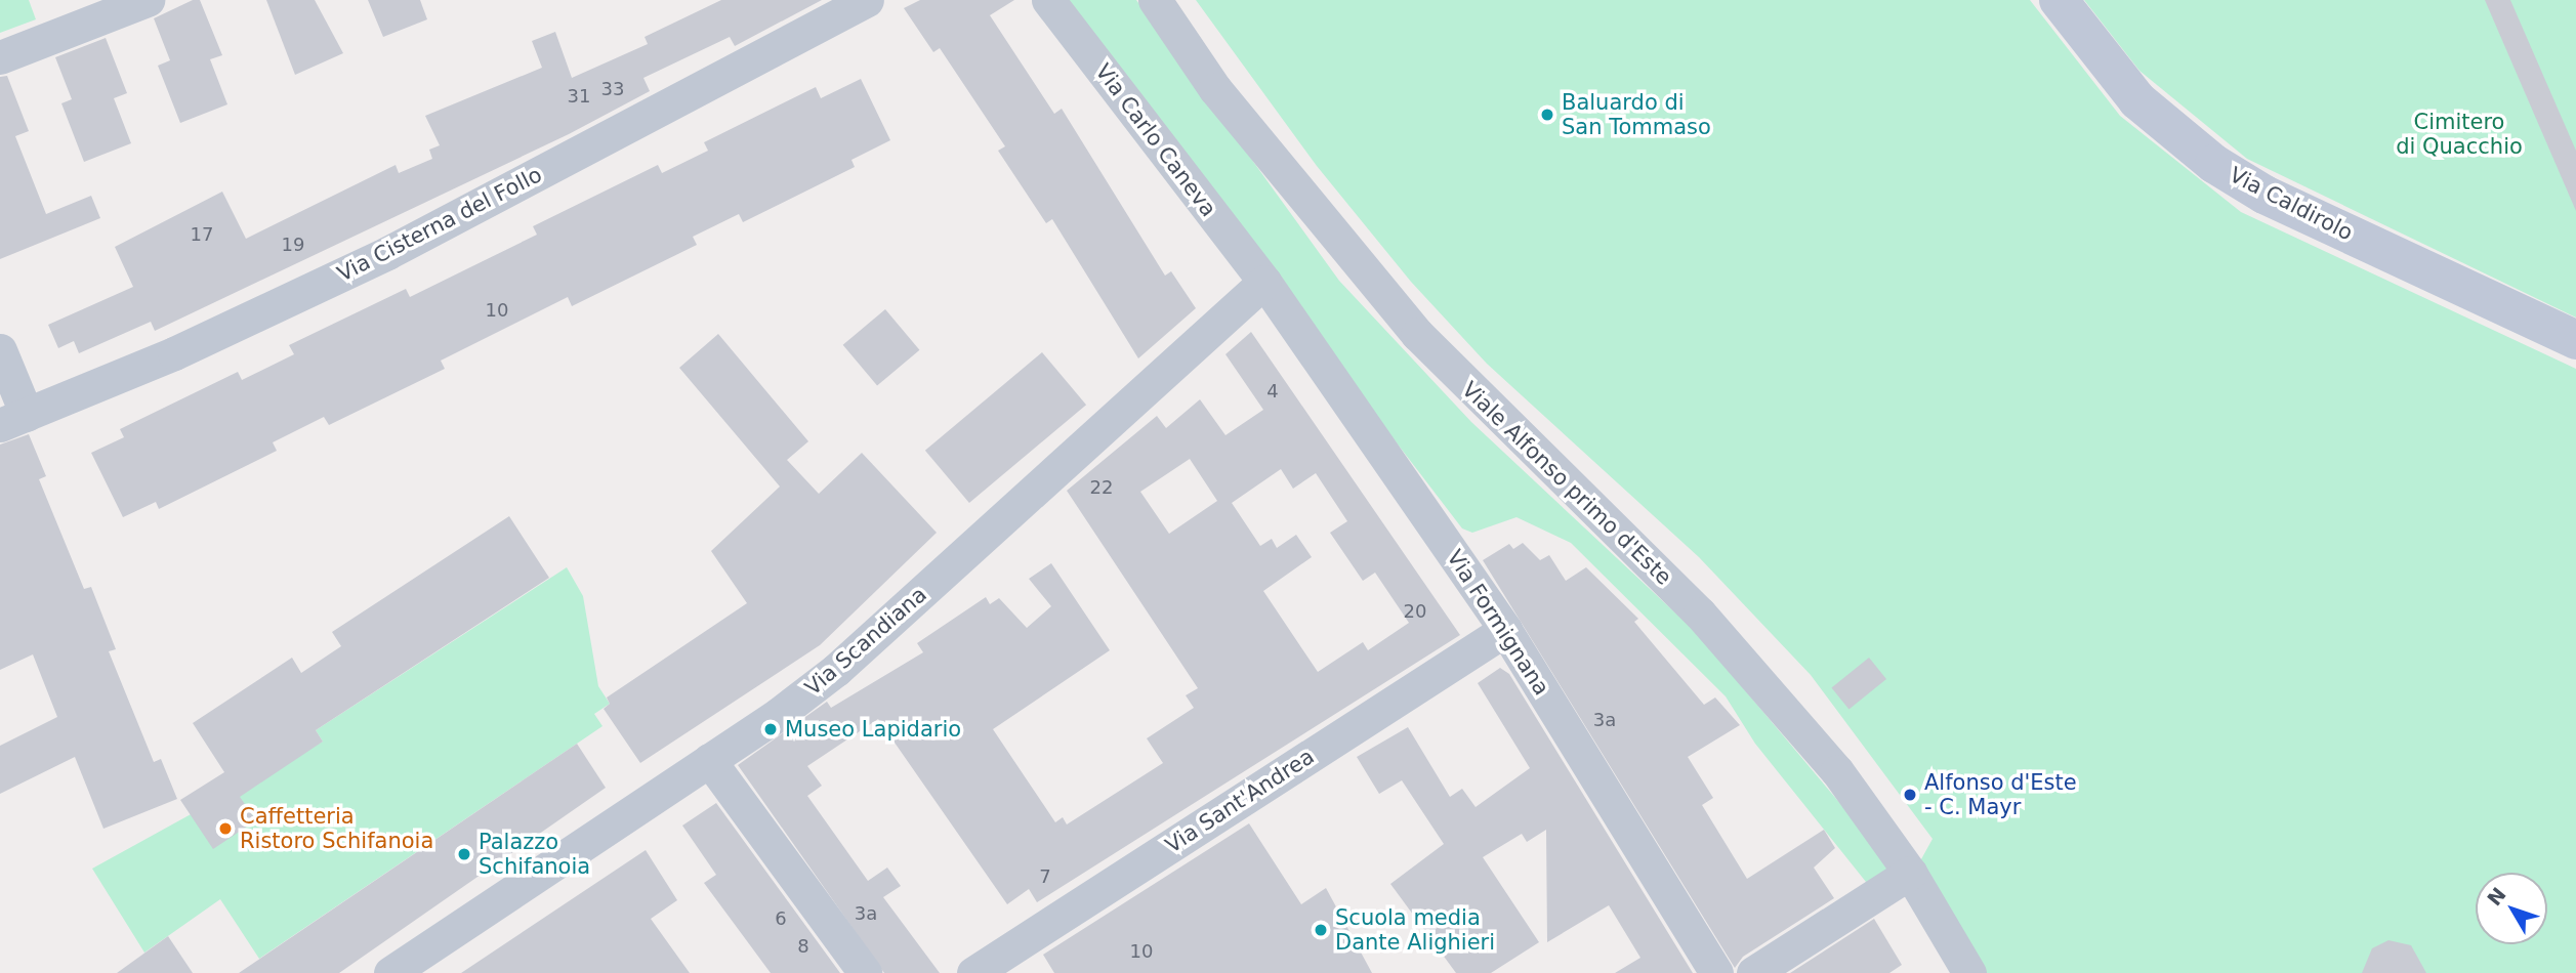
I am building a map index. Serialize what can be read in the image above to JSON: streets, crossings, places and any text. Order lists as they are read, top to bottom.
{
  "streets": {
    "main road": ["Via Caldirolo"],
    "street": [
      "Via Carlo Caneva",
      "Via Cisterna del Follo",
      "Viale Alfonso primo d'Este",
      "Via Formignana",
      "Via Scandiana",
      "Via Sant'Andrea"
    ]
  },
  "crossings": [
    ["Via Carlo Caneva", "Via Formignana"],
    ["Via Carlo Caneva", "Via Scandiana"],
    ["Via Formignana", "Via Scandiana"],
    ["Via Formignana", "Via Sant'Andrea"]
  ],
  "parks": ["Cimitero di Quacchio"],
  "places": [
    "Baluardo di San Tommaso",
    "Museo Lapidario",
    "Alfonso d'Este - C. Mayr",
    "Caffetteria Ristoro Schifanoia",
    "Palazzo Schifanoia",
    "Scuola media Dante Alighieri"
  ],
  "house_numbers": [
    "33",
    "31",
    "17",
    "19",
    "10",
    "4",
    "22",
    "20",
    "3a",
    "7",
    "3a",
    "6",
    "8",
    "10"
  ],
  "north": "top left"
}
